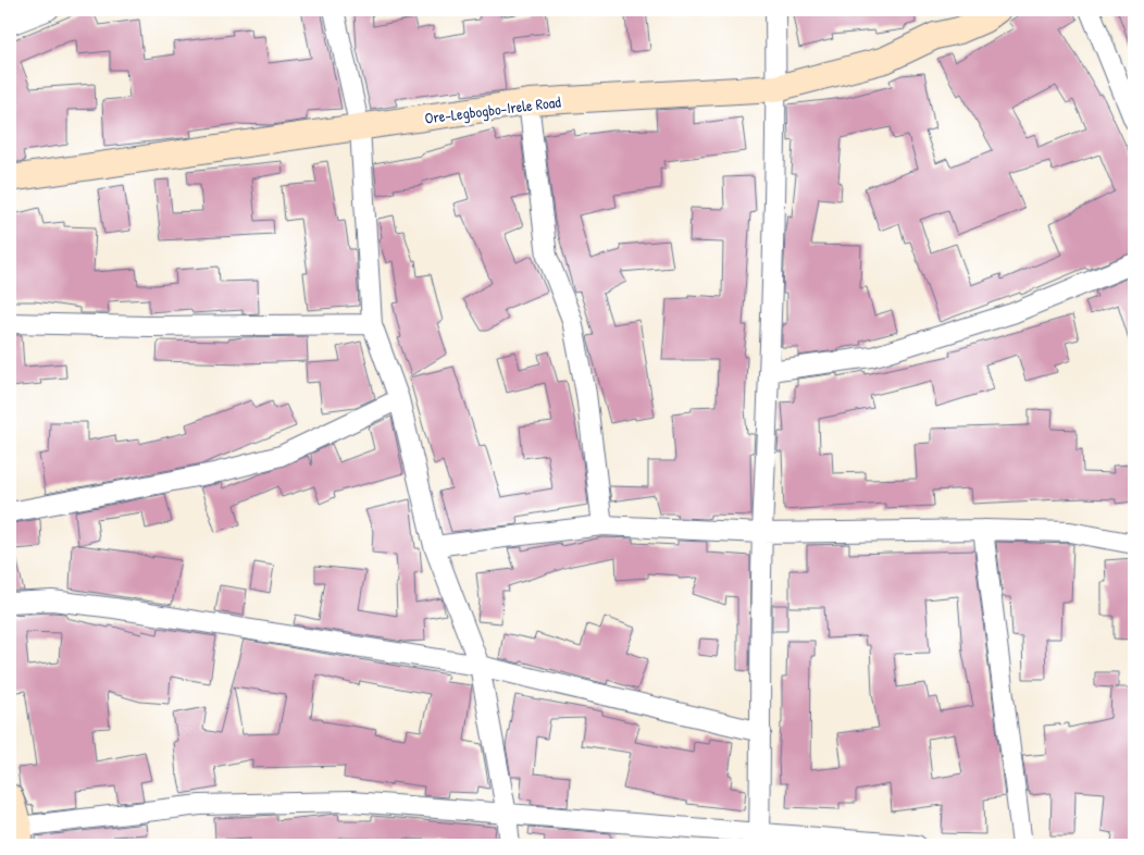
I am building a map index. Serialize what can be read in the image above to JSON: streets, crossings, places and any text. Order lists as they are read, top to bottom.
{
  "streets": {
    "main road": ["Ore-Legbogbo-Irele Road"]
  }
}
